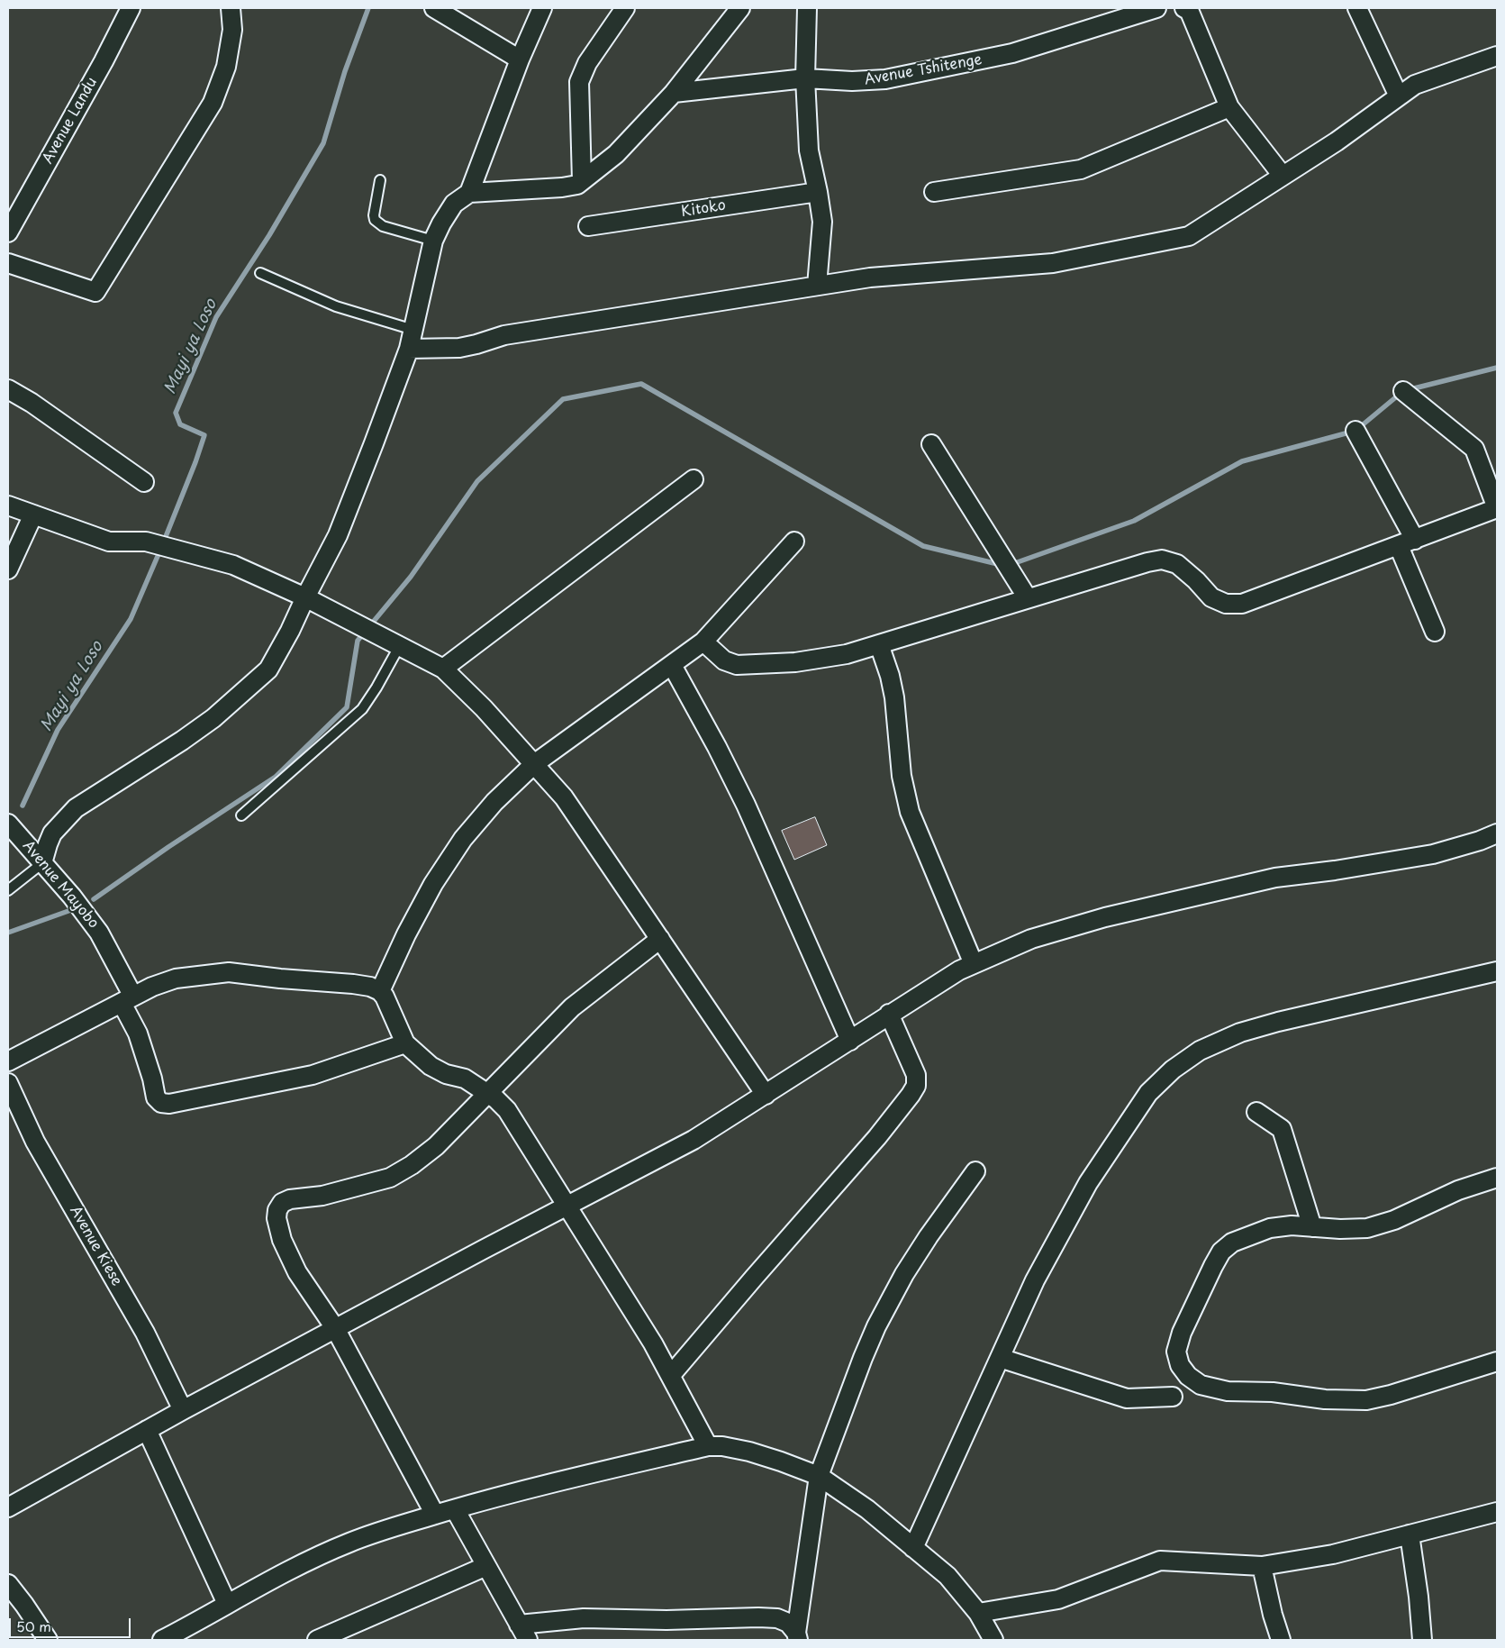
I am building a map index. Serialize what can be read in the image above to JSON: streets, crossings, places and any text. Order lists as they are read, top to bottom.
{
  "streets": {
    "street": [
      "Avenue Tshitenge",
      "Avenue Landu",
      "Kitoko",
      "Avenue Mayobo",
      "Avenue Kiese"
    ]
  },
  "water": ["Mayi ya Loso"],
  "scale_bar": "50 m"
}
